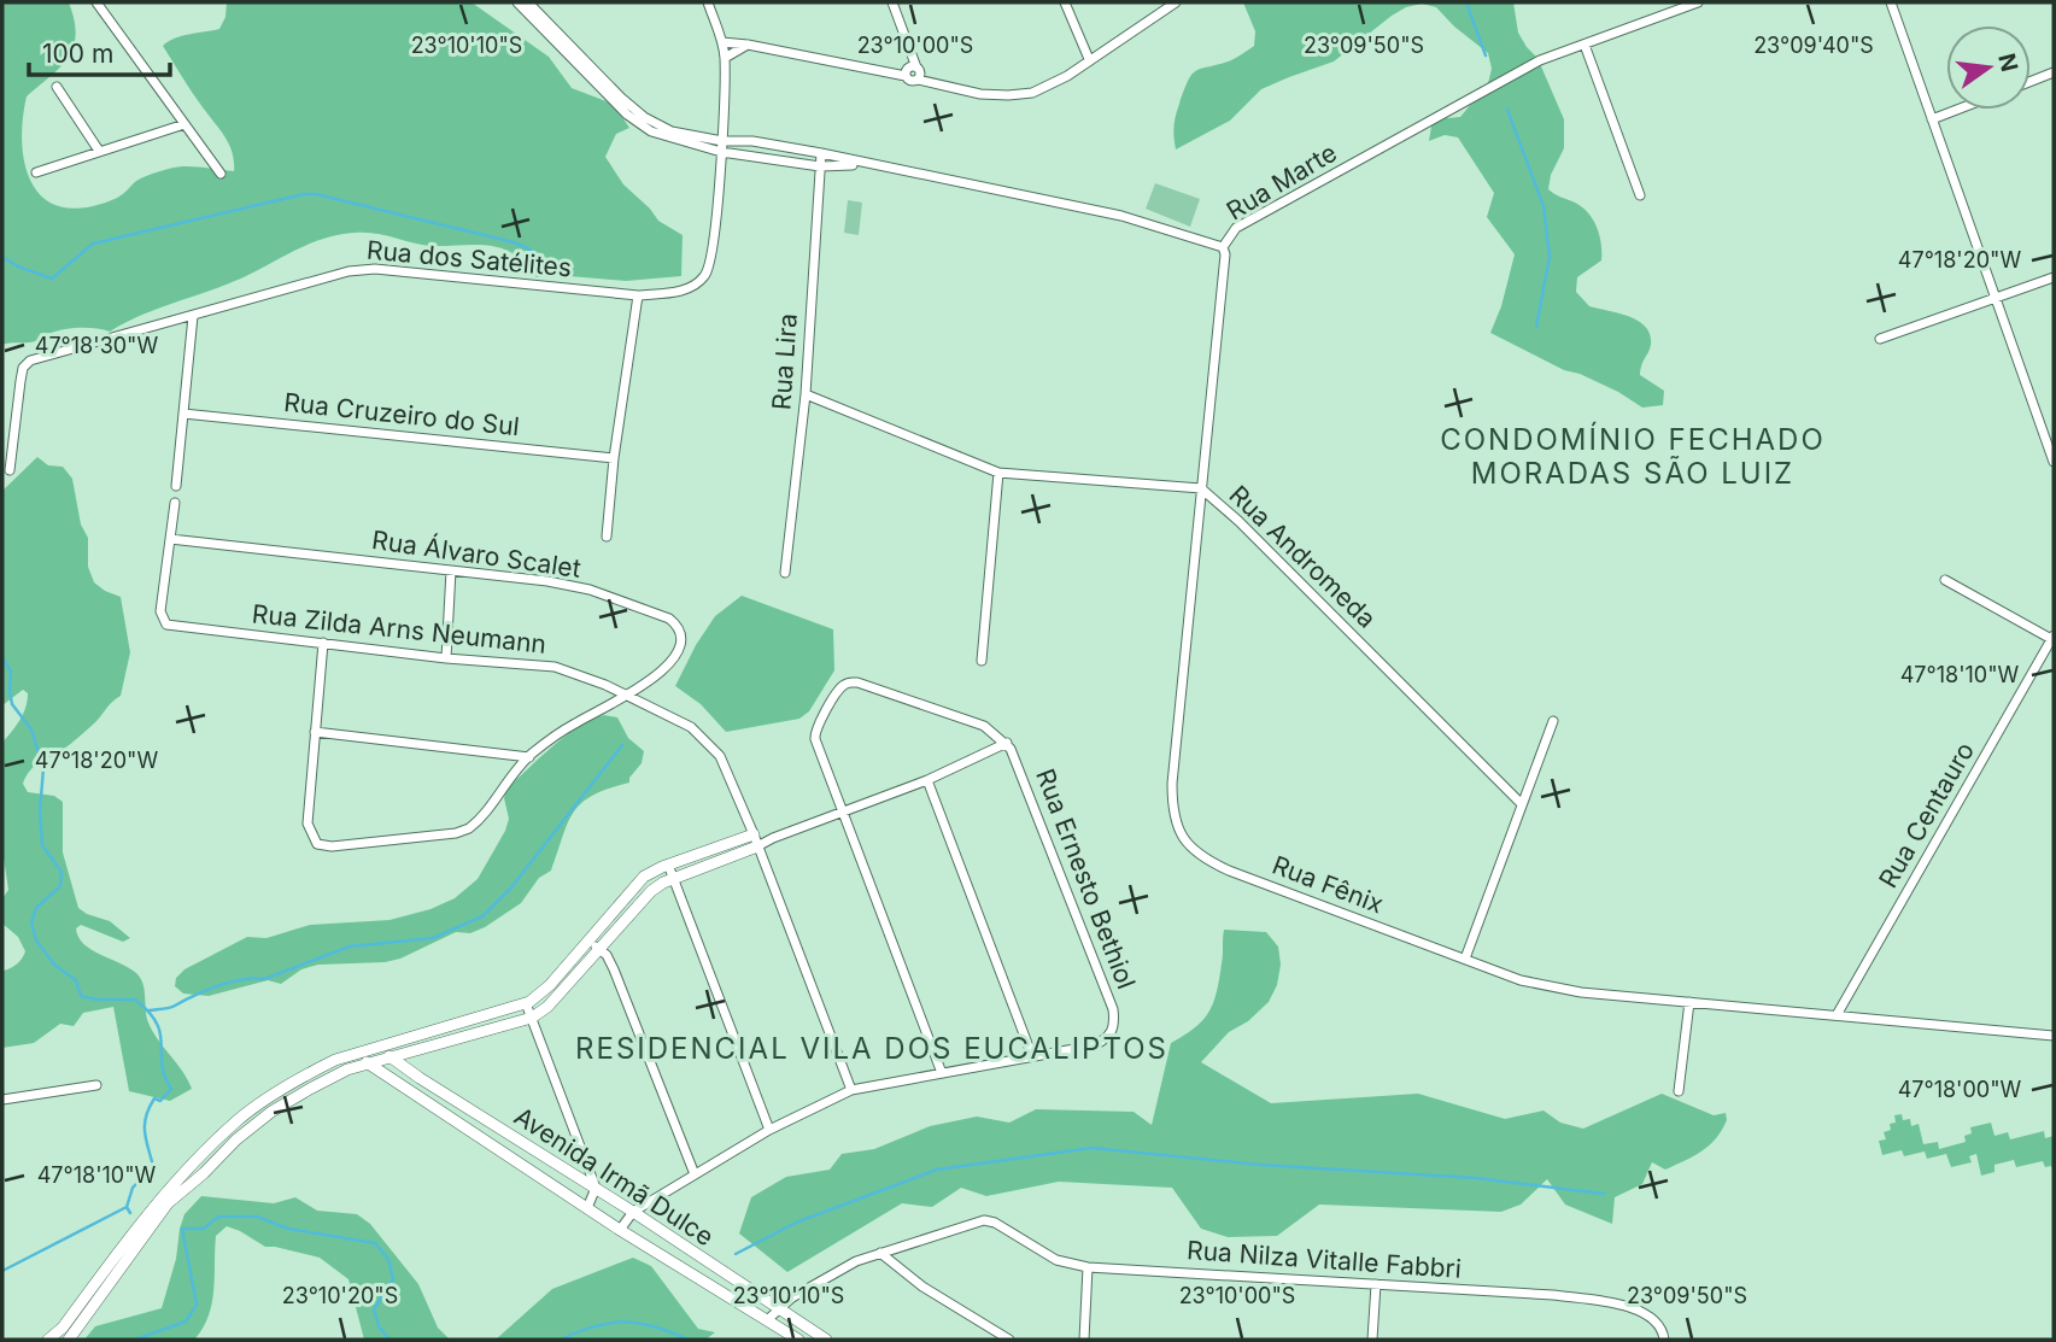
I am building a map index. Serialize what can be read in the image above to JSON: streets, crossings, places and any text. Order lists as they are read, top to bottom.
{
  "streets": {
    "street": [
      "Rua Marte",
      "Rua dos Satélites",
      "Rua Lira",
      "Rua Cruzeiro do Sul",
      "Rua Álvaro Scalet",
      "Rua Andromeda",
      "Rua Zilda Arns Neumann",
      "Rua Centauro",
      "Rua Ernesto Bethiol",
      "Rua Fênix",
      "Avenida Irmã Dulce",
      "Rua Nilza Vitalle Fabbri"
    ]
  },
  "crossings": [
    ["Rua Marte", "Rua dos Satélites"],
    ["Rua Marte", "Rua Lira"],
    ["Rua Marte", "Rua Fênix"],
    ["Rua Lira", "Rua Andromeda"],
    ["Rua Álvaro Scalet", "Rua Zilda Arns Neumann"],
    ["Rua Andromeda", "Rua Fênix"],
    ["Rua Centauro", "Rua Fênix"]
  ],
  "districts": ["CONDOMÍNIO FECHADO MORADAS SÃO LUIZ", "RESIDENCIAL VILA DOS EUCALIPTOS"],
  "scale_bar": "100 m",
  "north": "right",
  "coordinates": [
    "23°10'10\"S",
    "23°10'00\"S",
    "23°09'50\"S",
    "23°09'40\"S",
    "47°18'20\"W",
    "47°18'30\"W",
    "47°18'10\"W",
    "47°18'00\"W",
    "23°10'20\"S"
  ]
}
